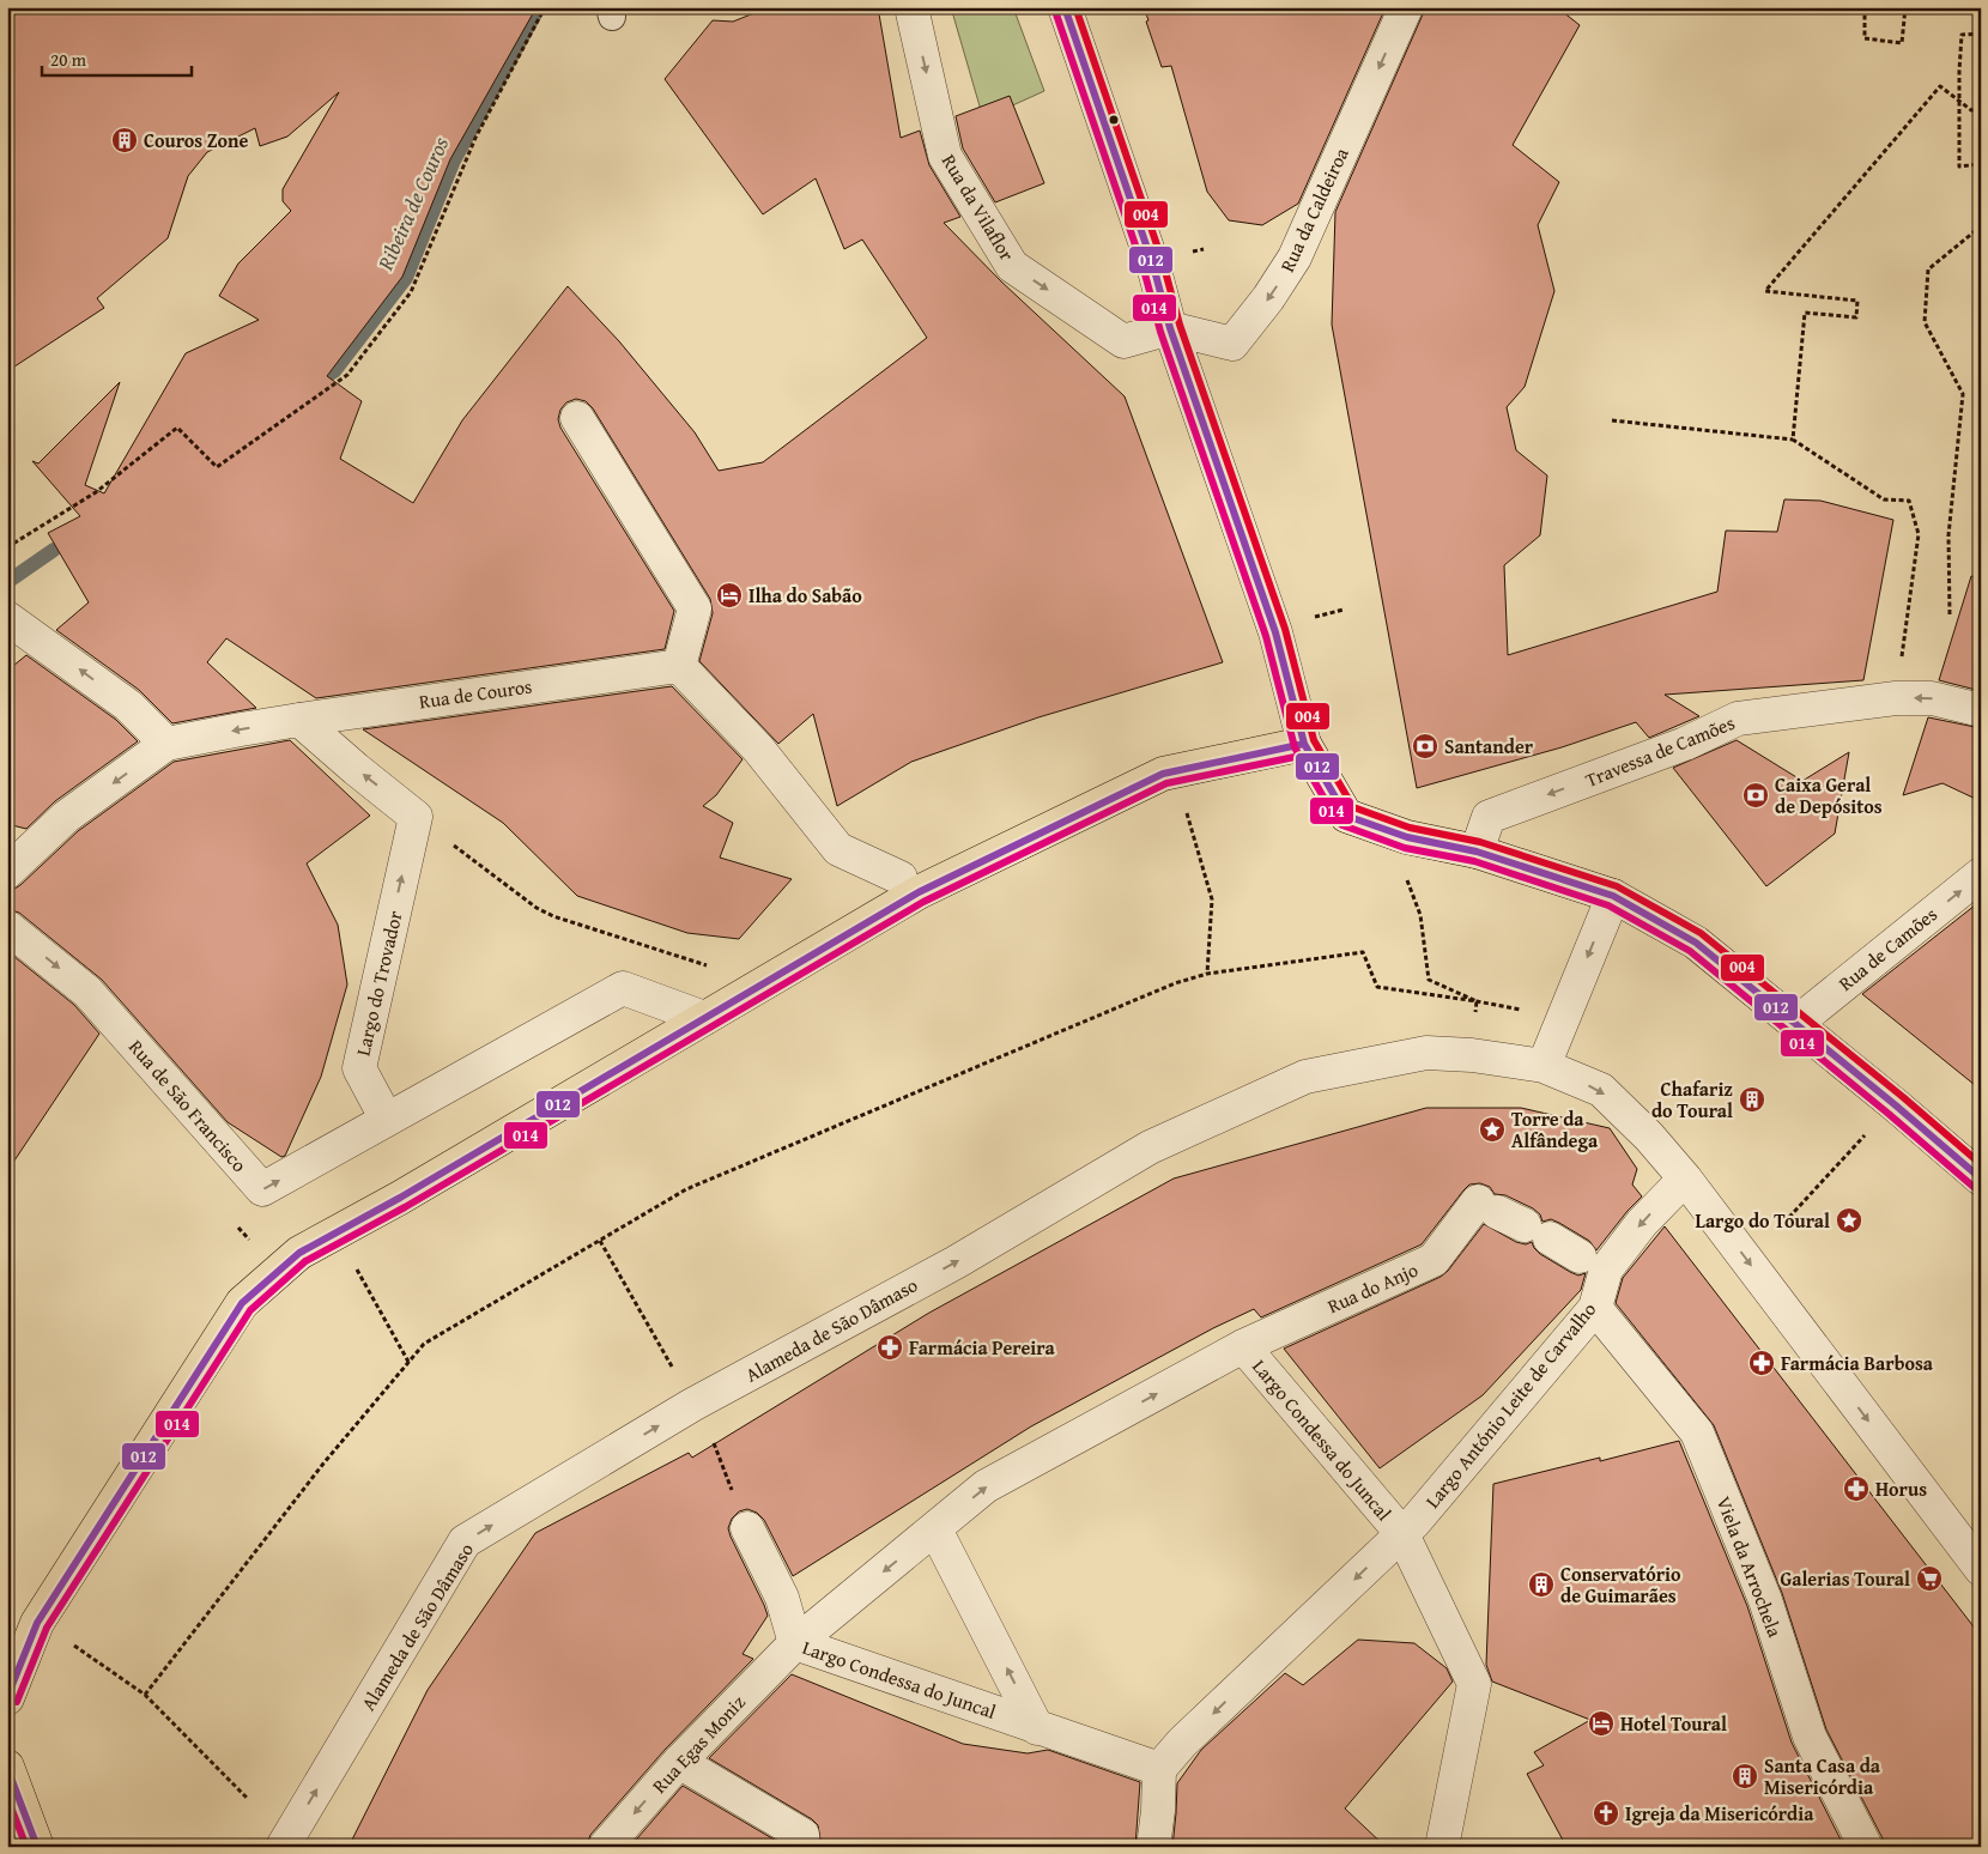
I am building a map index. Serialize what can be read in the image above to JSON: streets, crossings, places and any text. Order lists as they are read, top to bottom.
{
  "streets": {
    "street": [
      "Rua da Vilaflor",
      "Rua da Caldeiroa",
      "Rua de Couros",
      "Travessa de Camões",
      "Rua de Camões",
      "Largo do Trovador",
      "Rua de São Francisco",
      "Rua do Anjo",
      "Alameda de São Dâmaso",
      "Largo António Leite de Carvalho",
      "Largo Condessa do Juncal",
      "Viela da Arrochela",
      "Rua Egas Moniz"
    ]
  },
  "crossings": [
    ["Rua da Vilaflor", "Rua da Caldeiroa"],
    ["Largo do Trovador", "Rua de São Francisco"],
    ["Rua do Anjo", "Largo António Leite de Carvalho"],
    ["Rua do Anjo", "Largo Condessa do Juncal"],
    ["Largo António Leite de Carvalho", "Largo Condessa do Juncal"],
    ["Largo António Leite de Carvalho", "Viela da Arrochela"],
    ["Largo Condessa do Juncal", "Rua Egas Moniz"]
  ],
  "one_way": [
    "Rua da Caldeiroa",
    "Travessa de Camões",
    "Rua de Camões",
    "Largo do Trovador",
    "Rua de São Francisco",
    "Alameda de São Dâmaso",
    "Rua Egas Moniz"
  ],
  "water": ["Ribeira de Couros"],
  "places": {
    "building": [
      "Couros Zone",
      "Chafariz do Toural",
      "Conservatório de Guimarães",
      "Santa Casa da Misericórdia"
    ],
    "hotel": ["Ilha do Sabão", "Hotel Toural"],
    "bank": ["Santander", "Caixa Geral de Depósitos"],
    "place": ["Torre da Alfândega", "Largo do Toural"],
    "pharmacy": ["Farmácia Pereira", "Farmácia Barbosa", "Horus"],
    "supermarket": ["Galerias Toural"],
    "church": ["Igreja da Misericórdia"]
  },
  "lines": ["transit line 012", "transit line 004", "transit line 014"],
  "scale_bar": "20 m"
}
